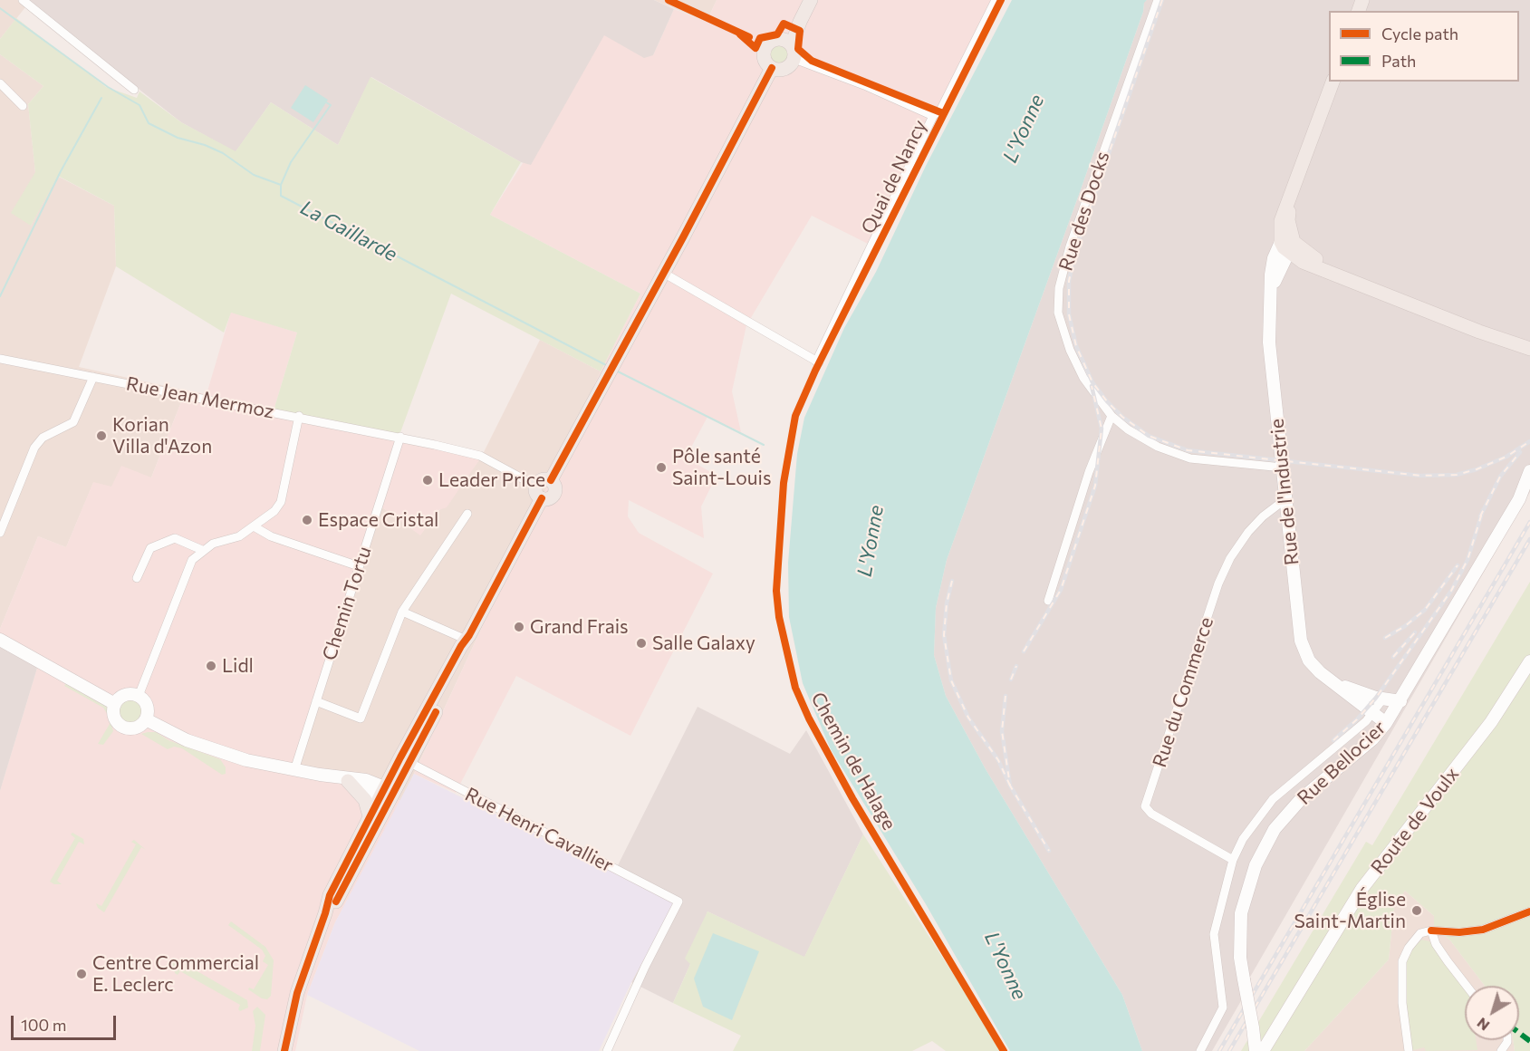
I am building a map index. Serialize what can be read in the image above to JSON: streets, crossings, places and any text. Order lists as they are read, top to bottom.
{
  "streets": {
    "main road": ["Rue de l'Industrie", "Rue Bellocier", "Route de Voulx"],
    "street": [
      "Quai de Nancy",
      "Rue des Docks",
      "Rue Jean Mermoz",
      "Chemin Tortu",
      "Rue du Commerce",
      "Rue Henri Cavallier"
    ],
    "cycle path": ["Chemin de Halage"]
  },
  "crossings": [
    ["Rue des Docks", "Rue de l'Industrie"],
    ["Rue Jean Mermoz", "Chemin Tortu"],
    ["Rue de l'Industrie", "Rue du Commerce"],
    ["Rue de l'Industrie", "Rue Bellocier"]
  ],
  "water": ["L'Yonne", "La Gaillarde"],
  "places": [
    "Korian Villa d'Azon",
    "Pôle santé Saint-Louis",
    "Leader Price",
    "Espace Cristal",
    "Grand Frais",
    "Salle Galaxy",
    "Lidl",
    "Église Saint-Martin",
    "Centre Commercial E. Leclerc"
  ],
  "legend": ["Cycle path", "Path"],
  "scale_bar": "100 m",
  "north": "bottom left"
}
